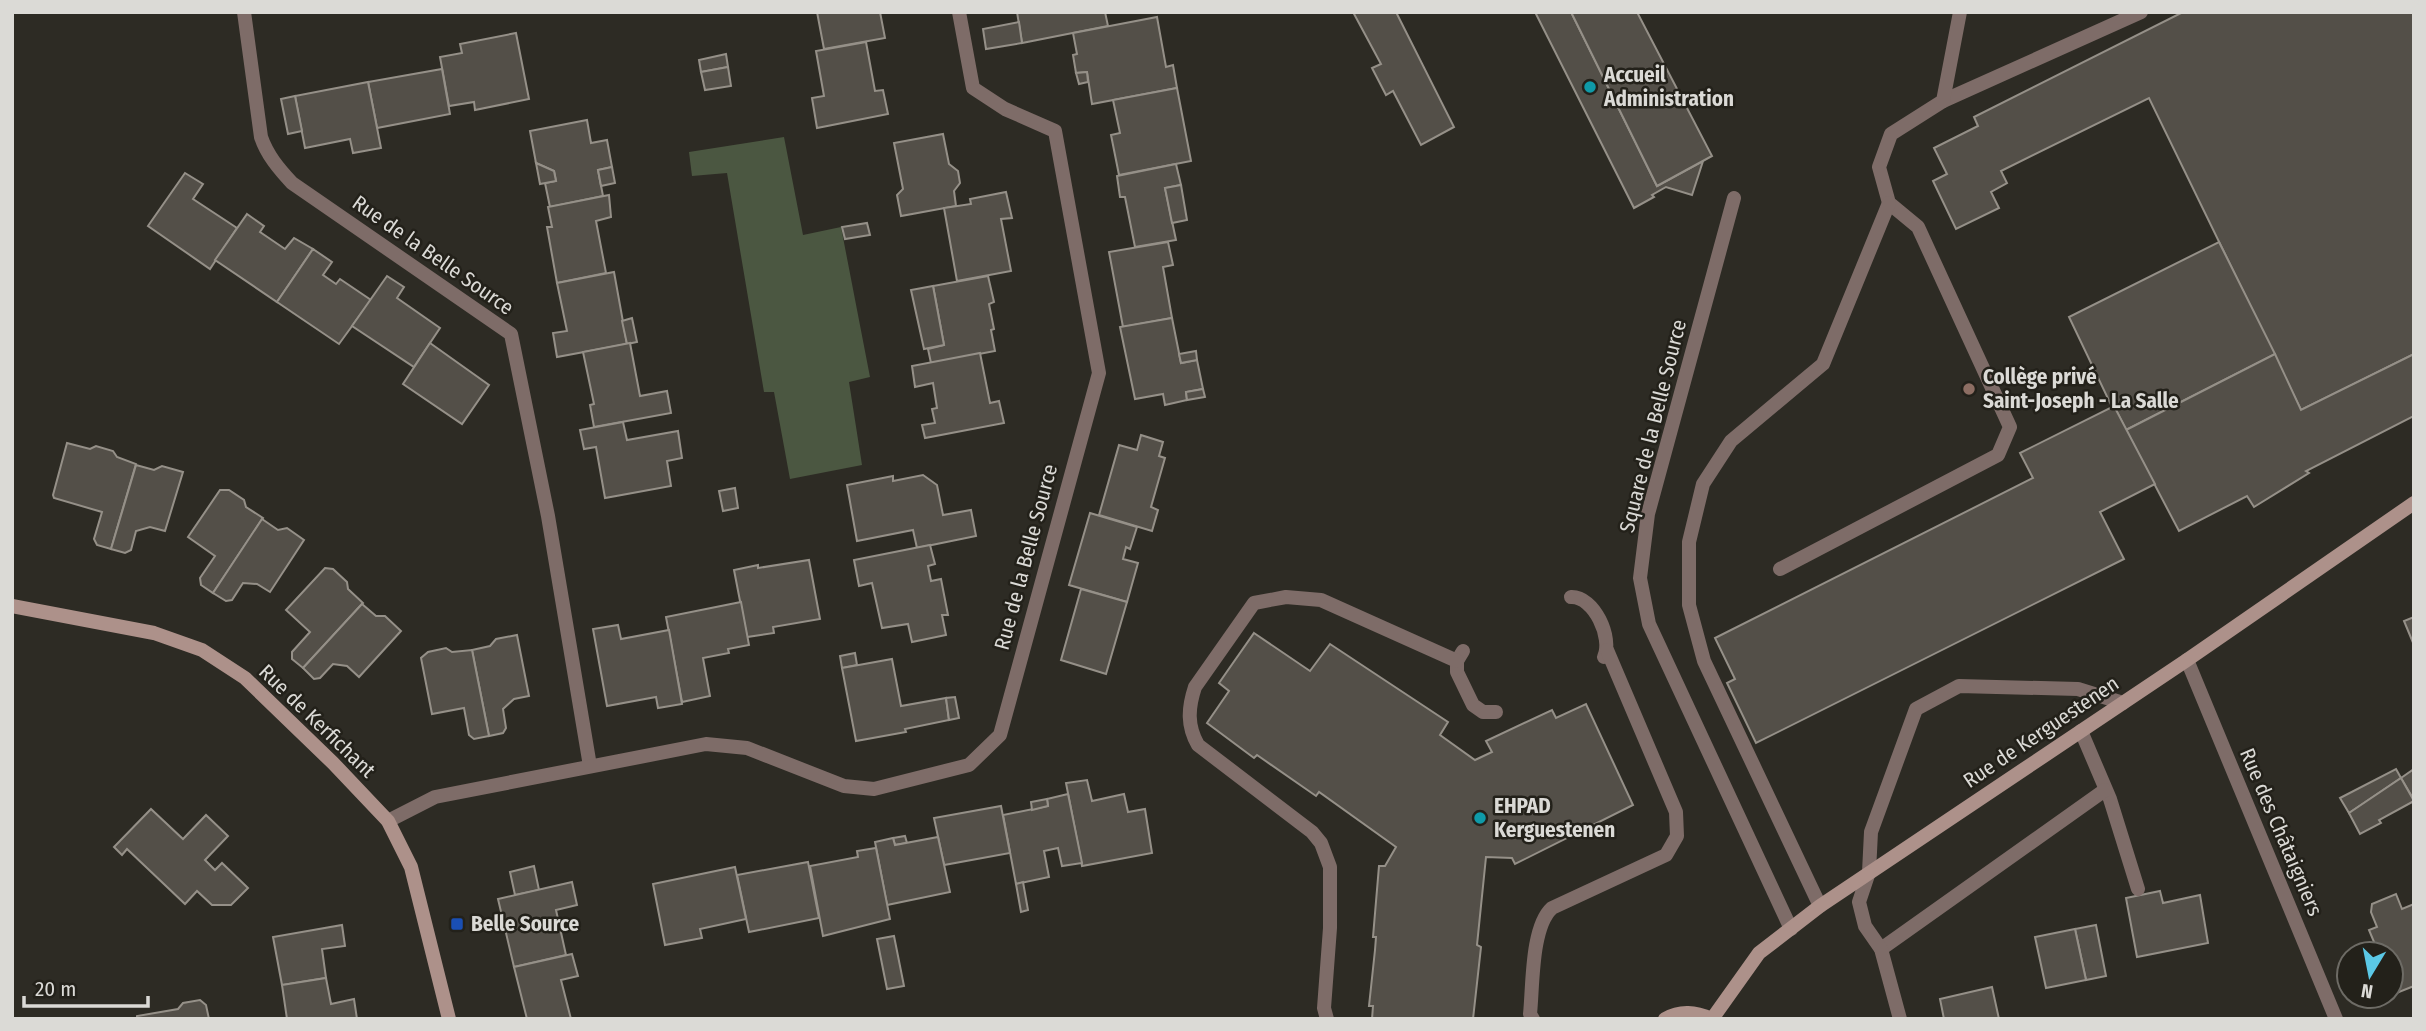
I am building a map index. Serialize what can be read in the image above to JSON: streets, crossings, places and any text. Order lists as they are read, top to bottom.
{
  "streets": {
    "main road": ["Rue de Kerfichant", "Rue de Kerguestenen"],
    "street": ["Rue de la Belle Source", "Square de la Belle Source", "Rue des Châtaigniers"]
  },
  "crossings": [
    ["Rue de la Belle Source", "Rue de Kerfichant"],
    ["Square de la Belle Source", "Rue de Kerguestenen"],
    ["Rue de Kerguestenen", "Rue des Châtaigniers"]
  ],
  "places": {
    "other": ["Accueil Administration", "Collège privé Saint-Joseph - La Salle", "EHPAD Kerguestenen"],
    "transit": ["Belle Source"]
  },
  "scale_bar": "20 m",
  "north": "bottom"
}
